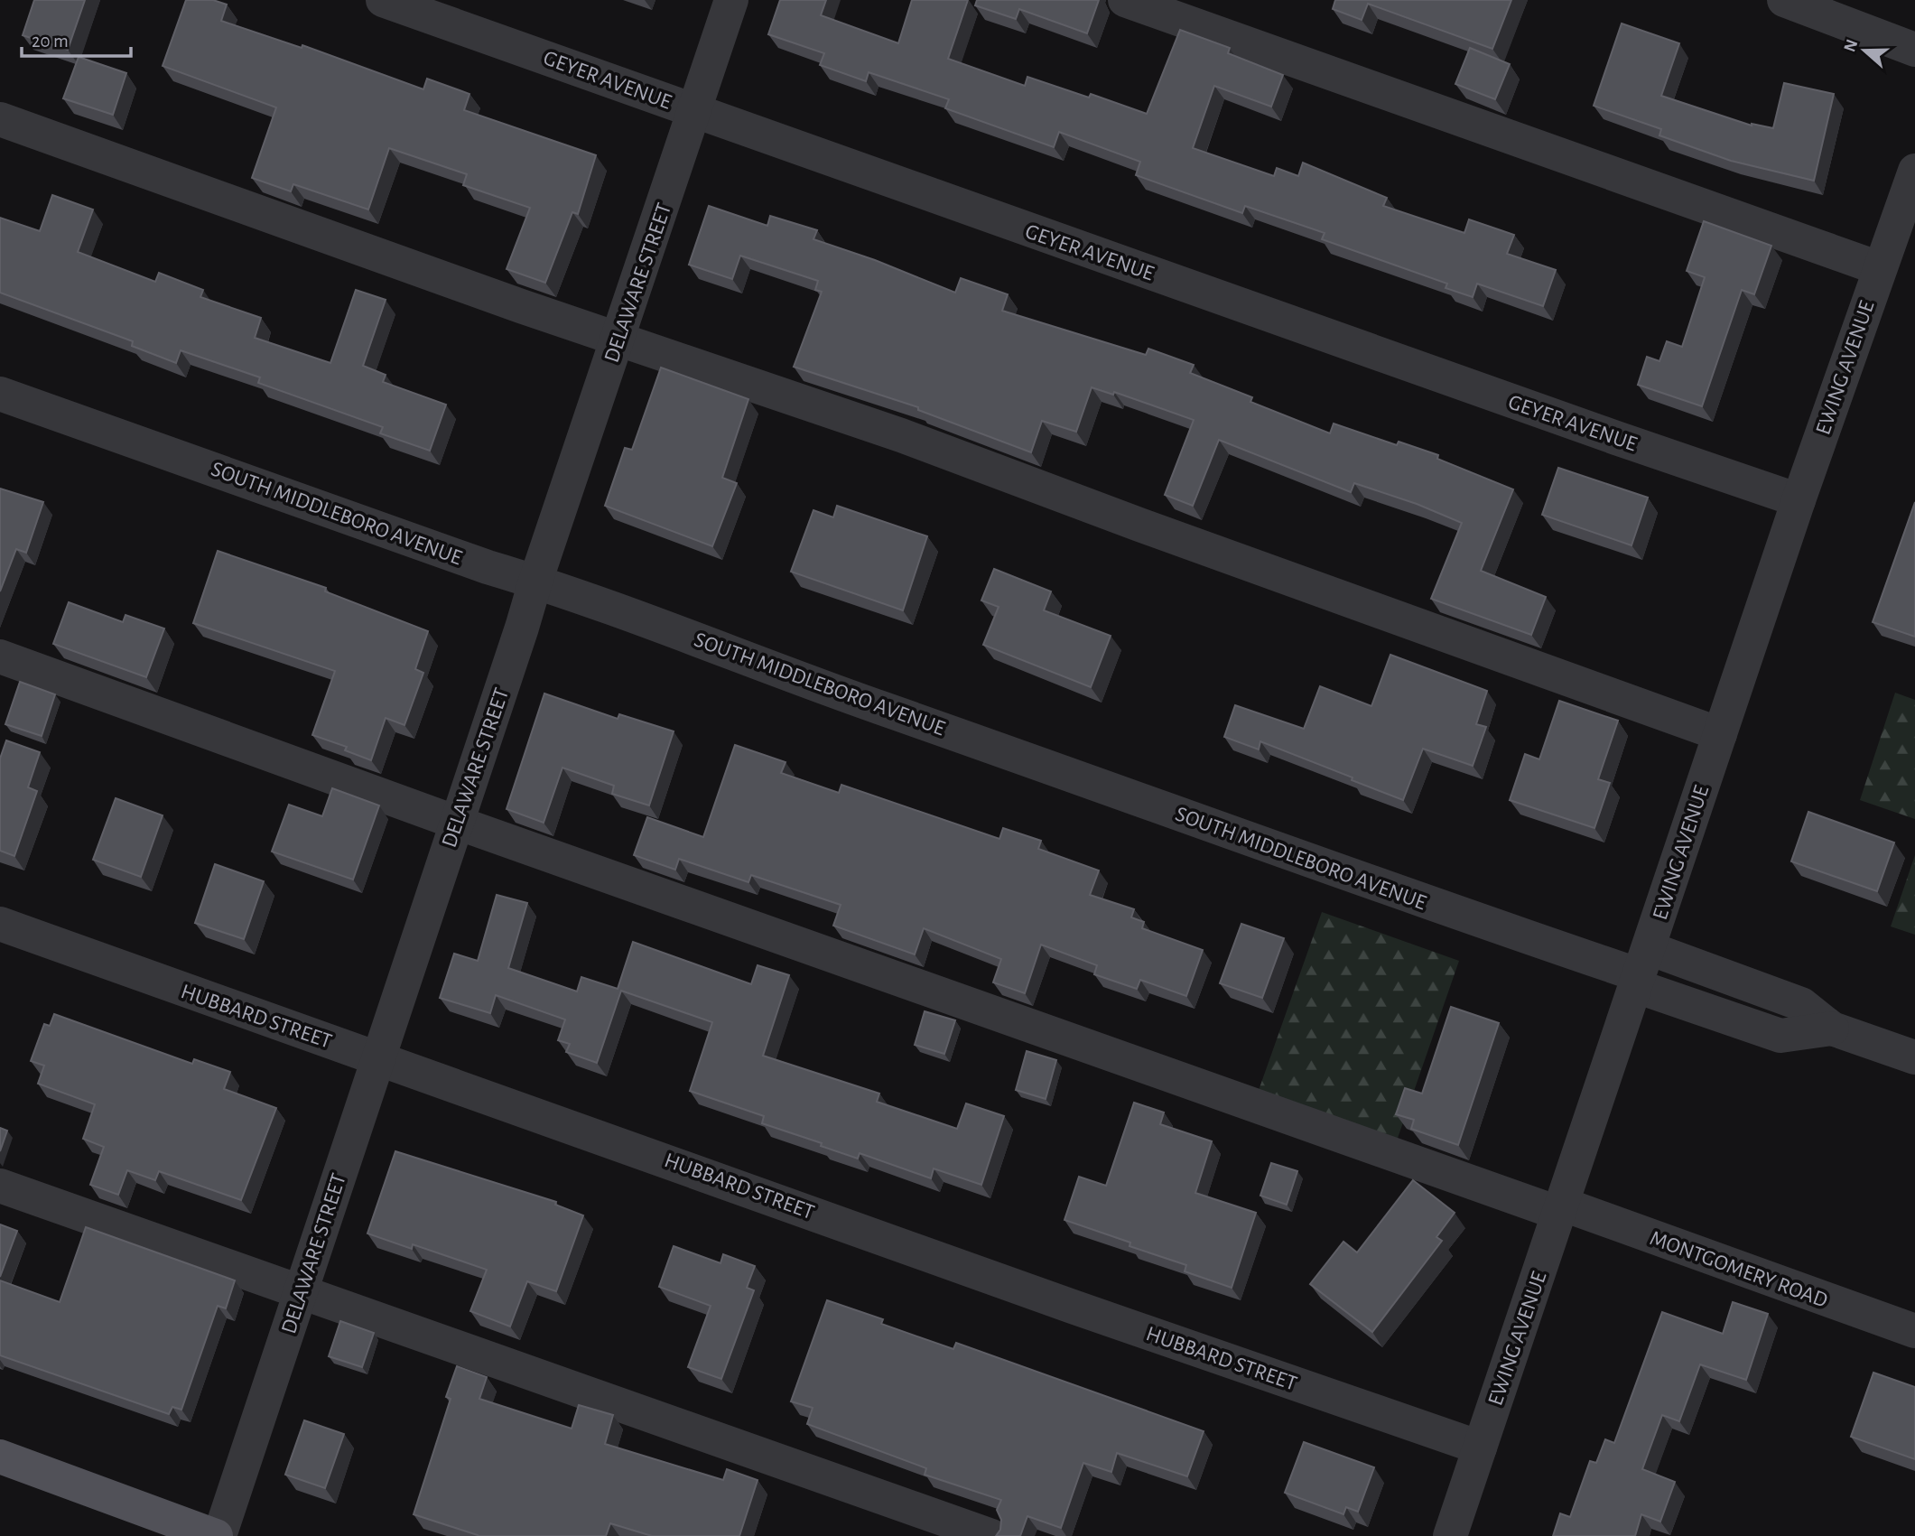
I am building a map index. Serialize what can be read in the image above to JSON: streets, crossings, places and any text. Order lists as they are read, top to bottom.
{
  "streets": {
    "street": [
      "GEYER AVENUE",
      "DELAWARE STREET",
      "EWING AVENUE",
      "SOUTH MIDDLEBORO AVENUE",
      "HUBBARD STREET",
      "MONTGOMERY ROAD"
    ]
  },
  "crossings": [
    ["GEYER AVENUE", "DELAWARE STREET"],
    ["GEYER AVENUE", "EWING AVENUE"],
    ["DELAWARE STREET", "SOUTH MIDDLEBORO AVENUE"],
    ["DELAWARE STREET", "HUBBARD STREET"],
    ["DELAWARE STREET", "MONTGOMERY ROAD"],
    ["EWING AVENUE", "SOUTH MIDDLEBORO AVENUE"],
    ["EWING AVENUE", "HUBBARD STREET"],
    ["EWING AVENUE", "MONTGOMERY ROAD"]
  ],
  "scale_bar": "20 m",
  "north": "left"
}
